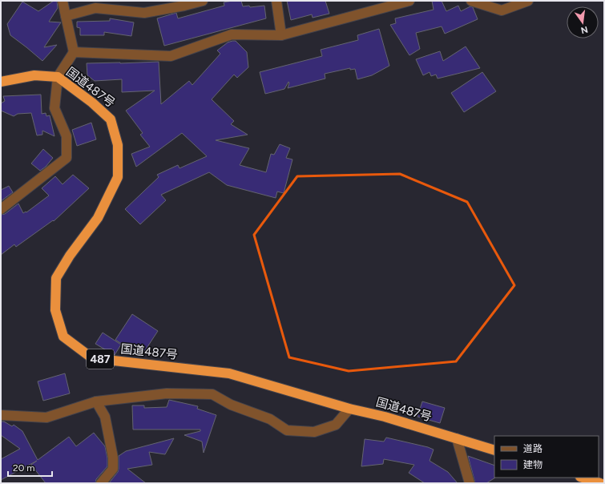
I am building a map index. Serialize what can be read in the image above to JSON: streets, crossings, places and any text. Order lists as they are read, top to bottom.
{
  "streets": {
    "highway": ["国道487号", "487"]
  },
  "legend": ["道路", "建物"],
  "scale_bar": "20 m",
  "north": "bottom"
}
